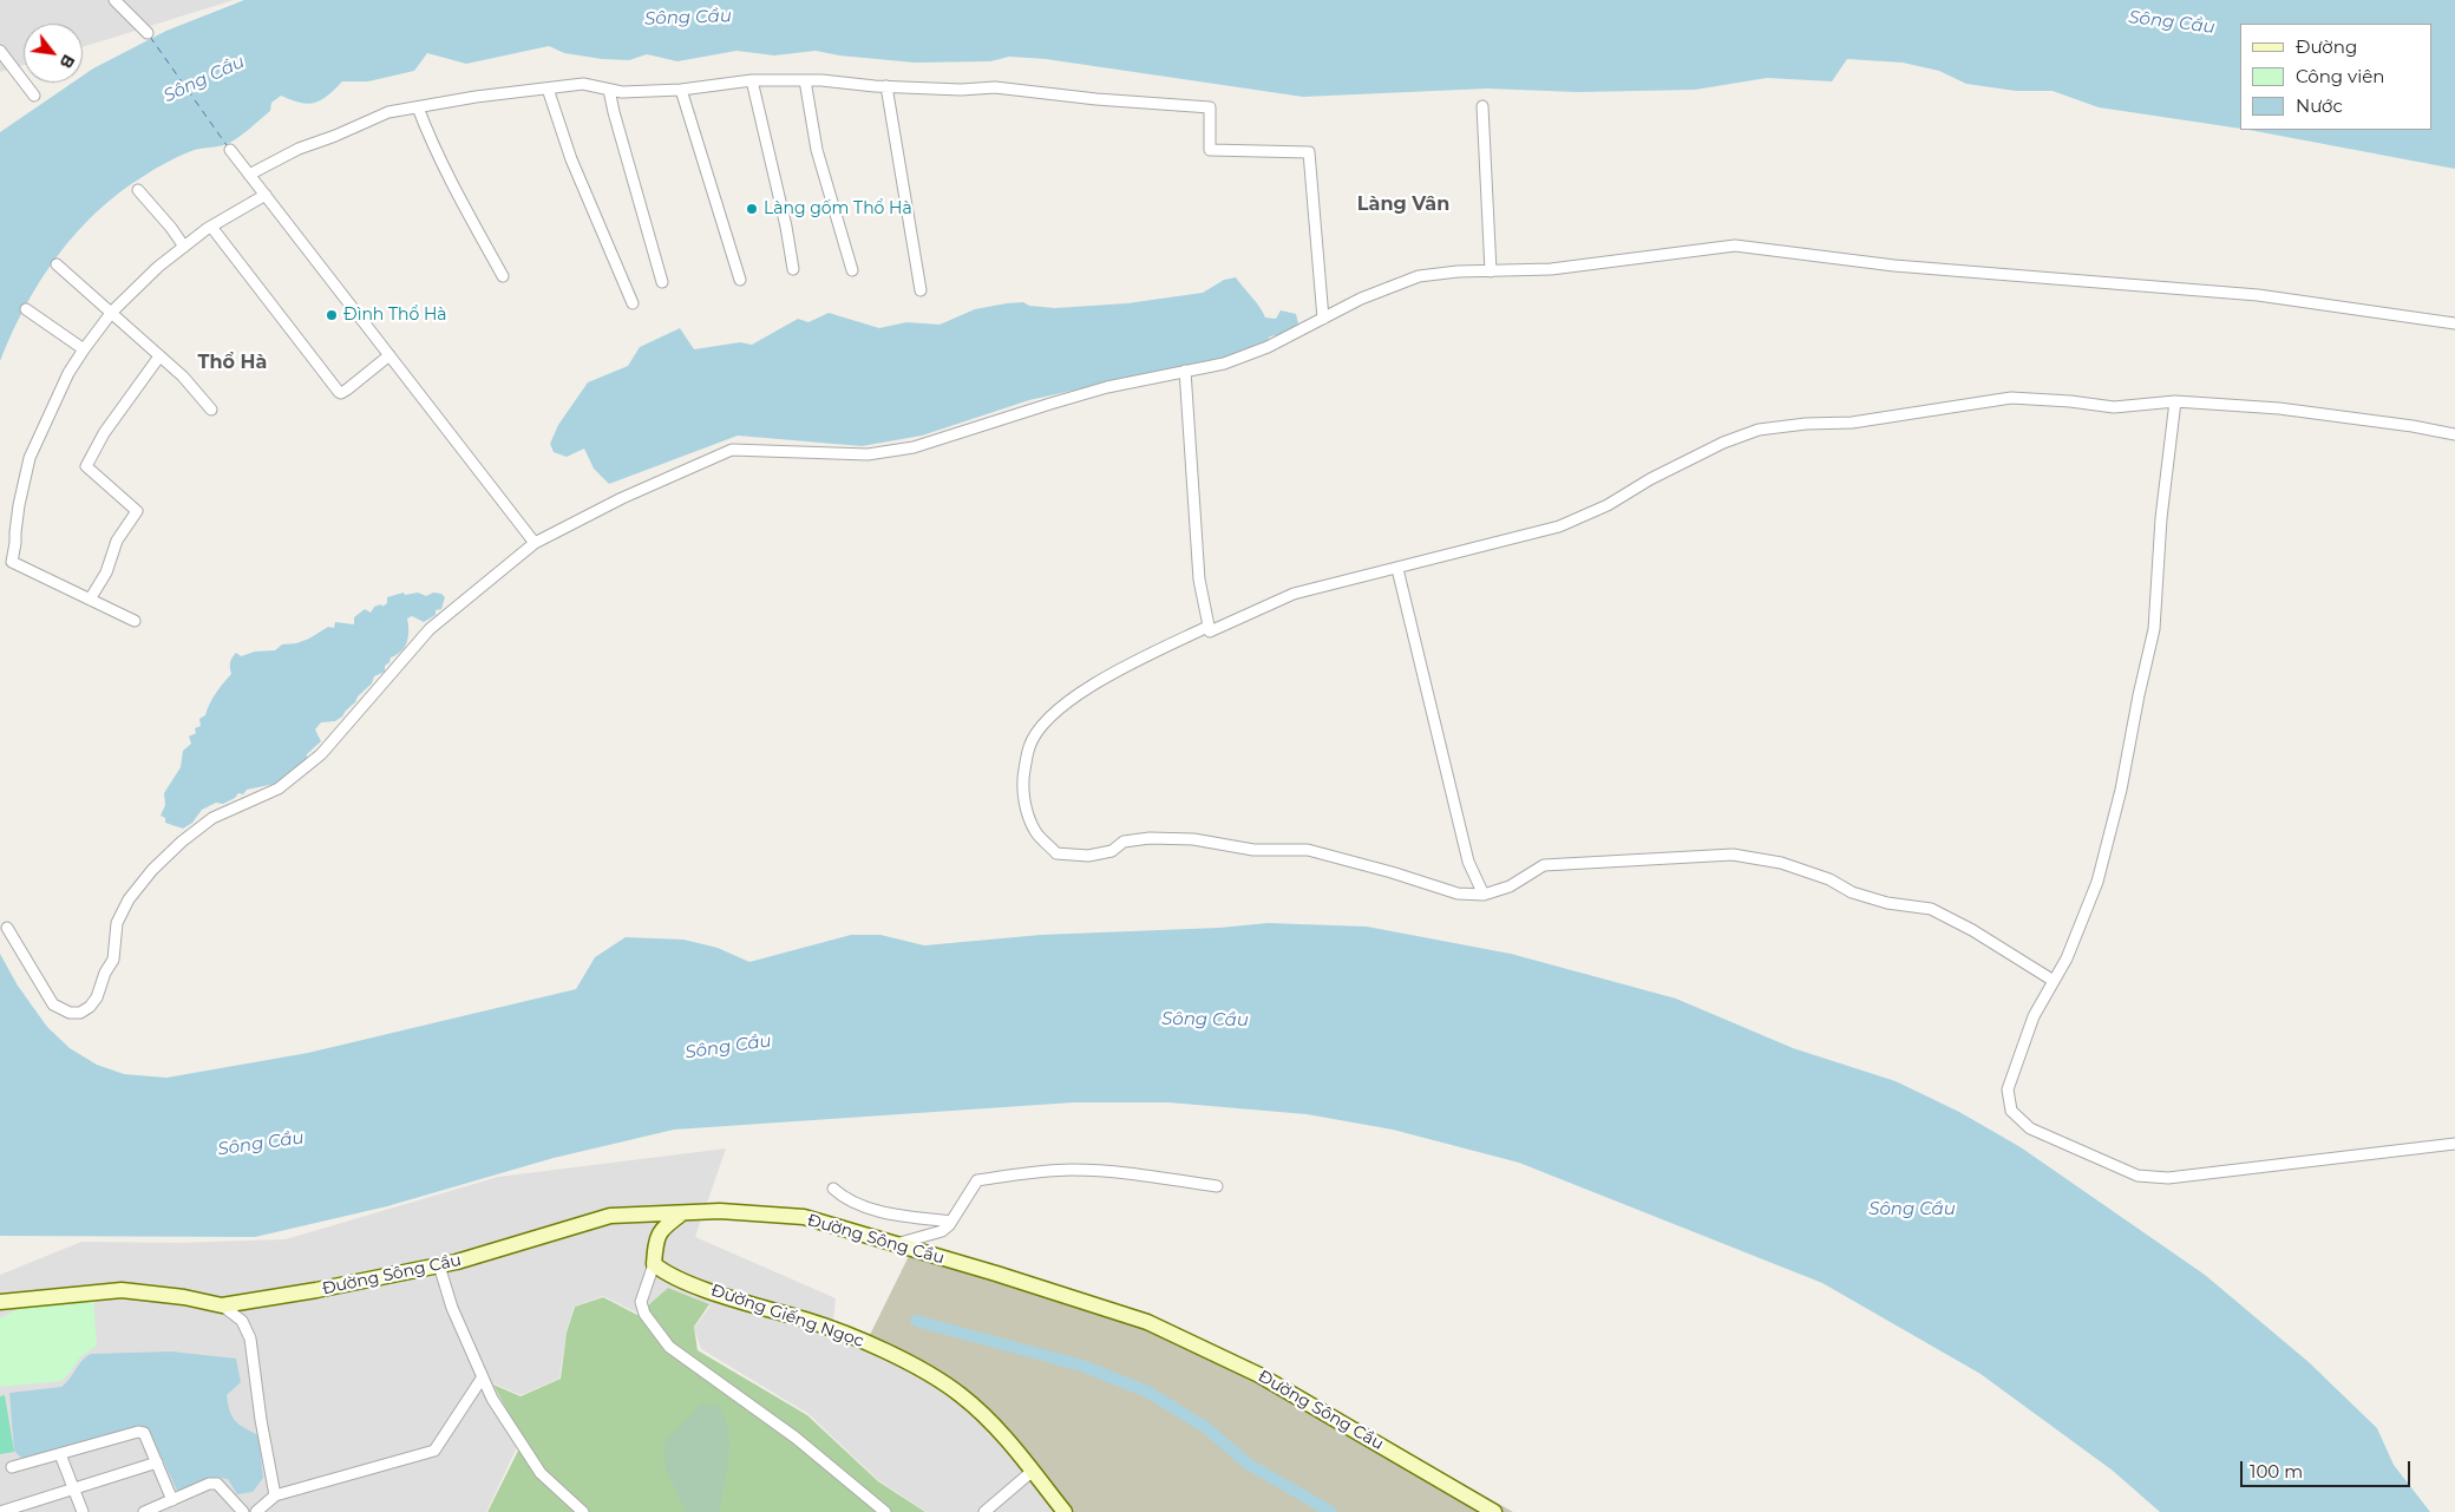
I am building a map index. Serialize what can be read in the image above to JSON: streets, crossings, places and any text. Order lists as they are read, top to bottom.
{
  "streets": {
    "main road": ["Đường Sông Cầu", "Đường Giếng Ngọc"]
  },
  "districts": ["Làng Vân", "Thổ Hà"],
  "water": ["Sông Cầu"],
  "places": ["Làng gốm Thổ Hà", "Đình Thổ Hà"],
  "legend": ["Đường", "Công viên", "Nước"],
  "scale_bar": "100 m",
  "north": "bottom right"
}
